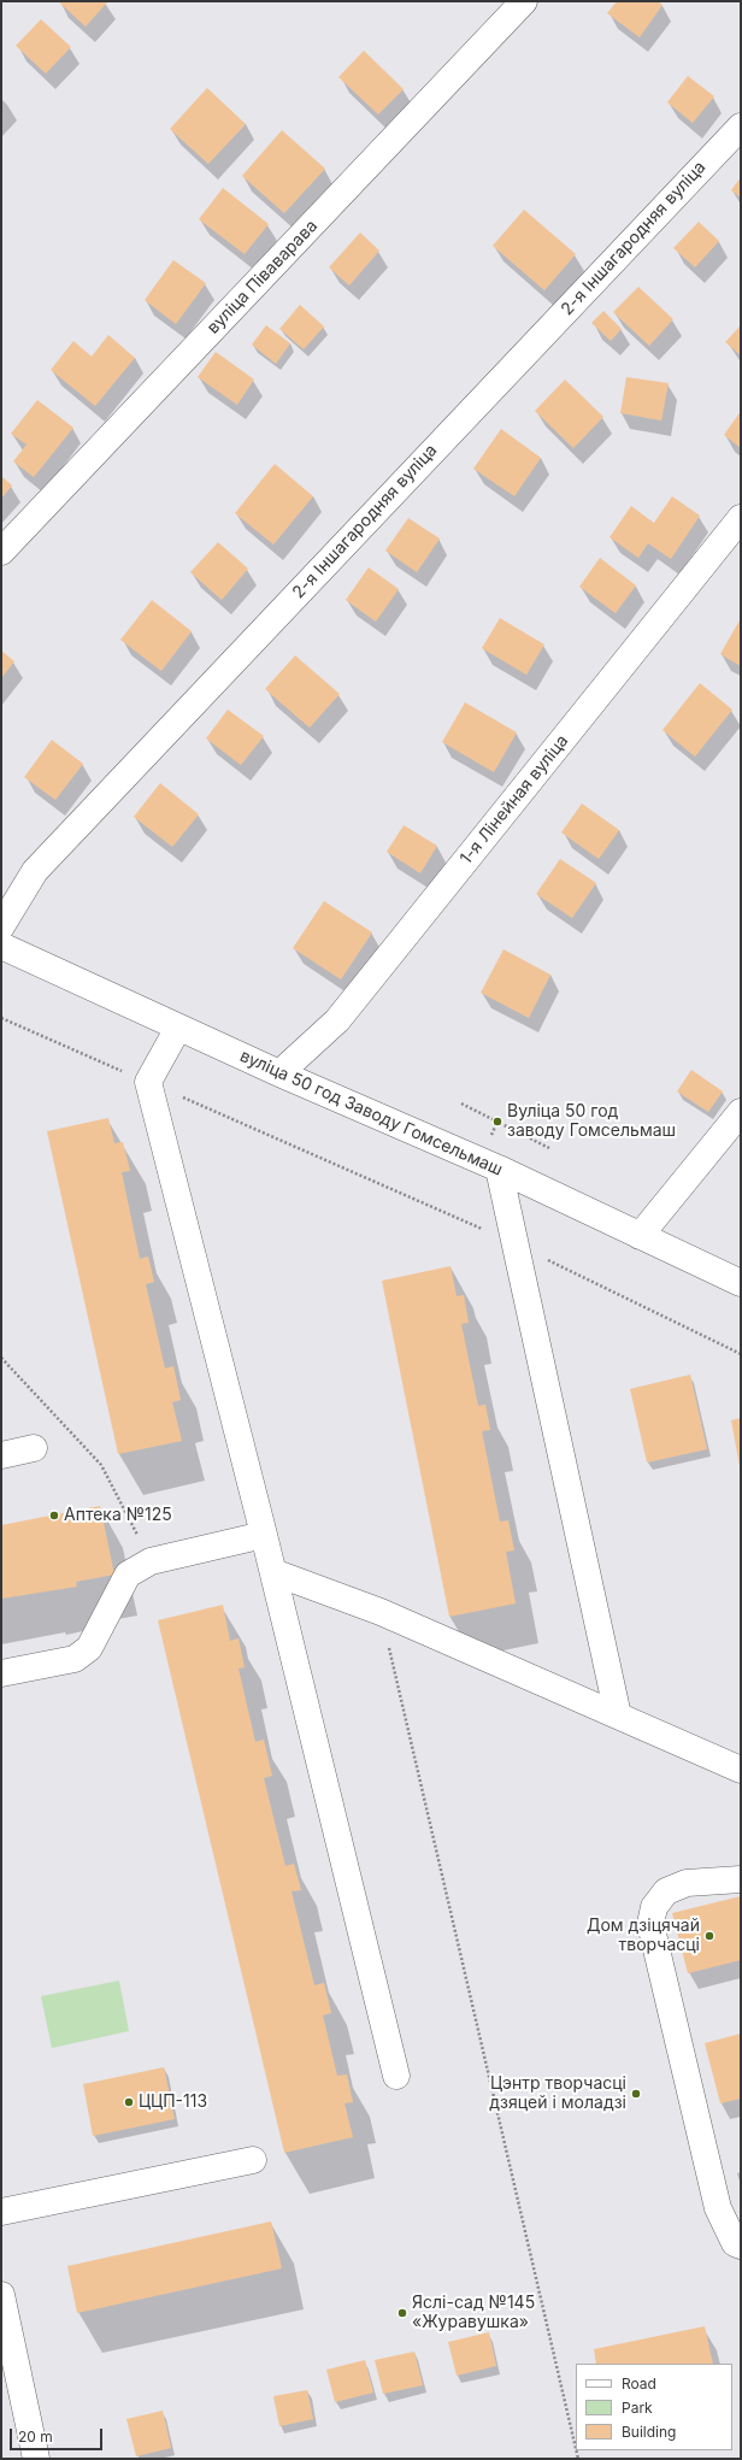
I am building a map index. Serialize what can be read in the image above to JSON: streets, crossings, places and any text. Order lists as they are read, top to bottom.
{
  "streets": {
    "street": [
      "2-я Іншагародняя вуліца",
      "вуліца Піваварава",
      "1-я Лінейная вуліца",
      "вуліца 50 год Заводу Гомсельмаш"
    ]
  },
  "crossings": [
    ["1-я Лінейная вуліца", "вуліца 50 год Заводу Гомсельмаш"]
  ],
  "places": [
    "Вуліца 50 год заводу Гомсельмаш",
    "Аптека №125",
    "Дом дзіцячай творчасці",
    "Цэнтр творчасці дзяцей і моладзі",
    "ЦЦП-113",
    "Яслі-сад №145 «Журавушка»"
  ],
  "legend": ["Road", "Park", "Building"],
  "scale_bar": "20 m"
}
